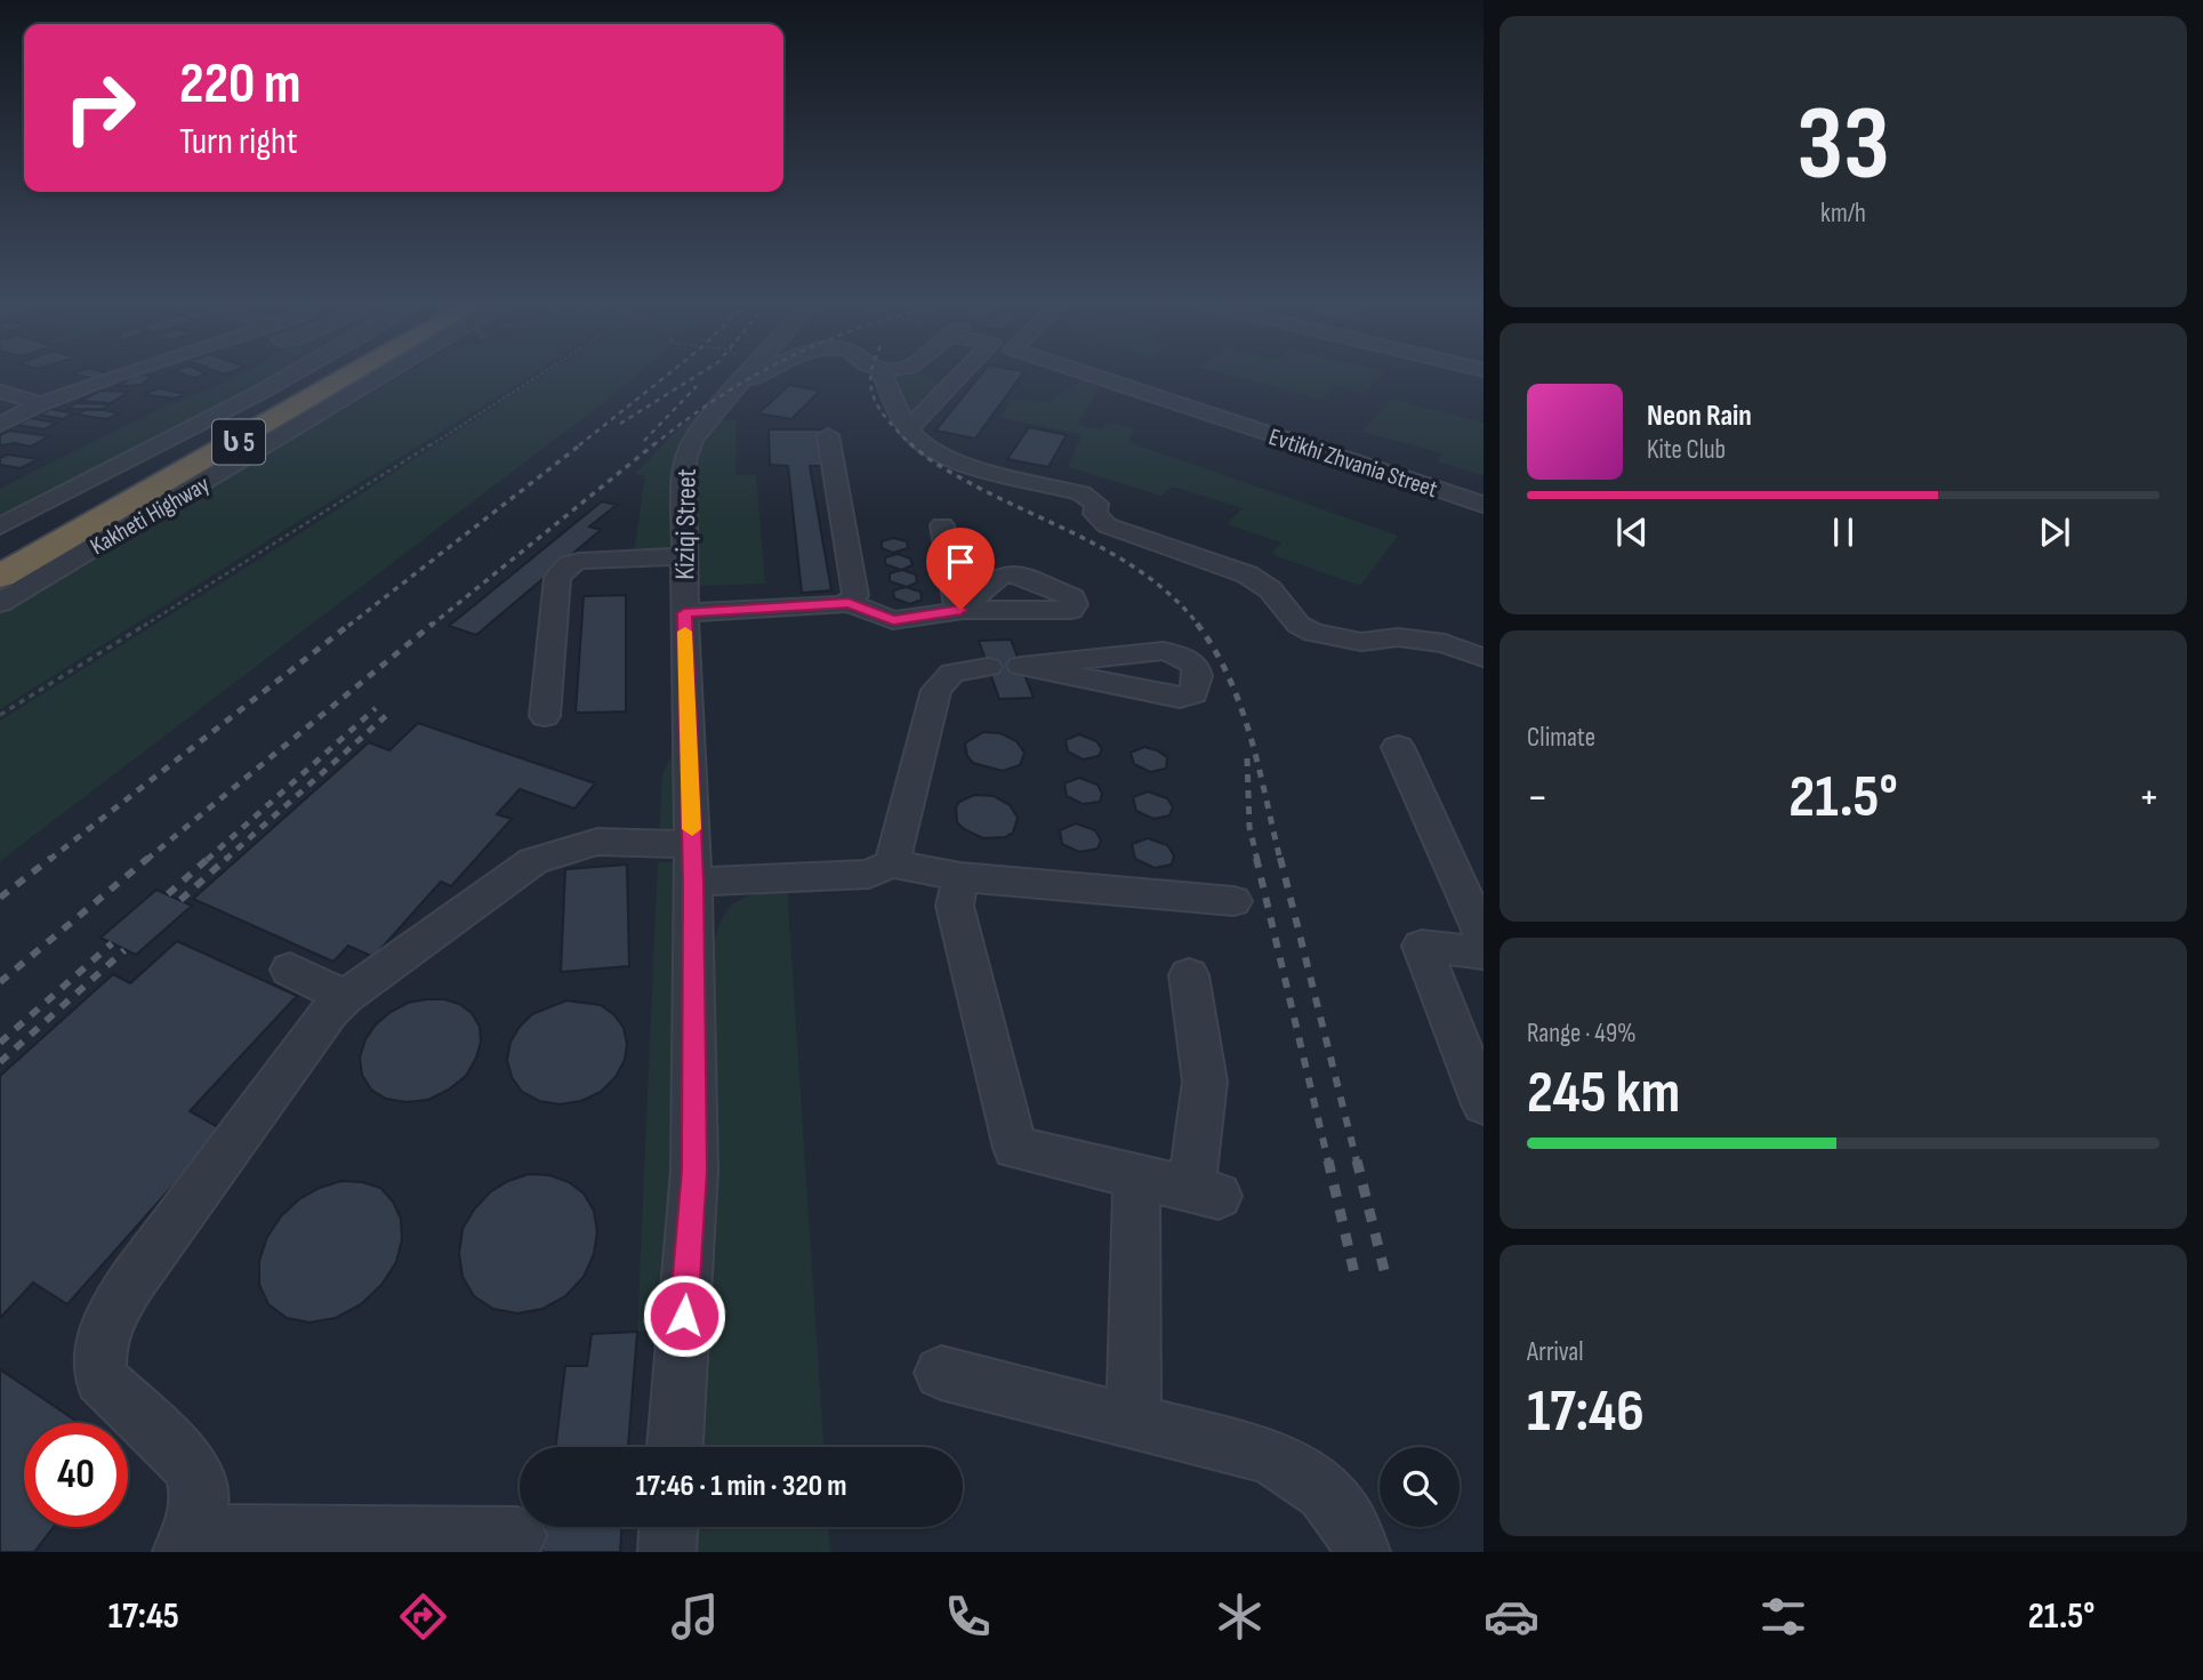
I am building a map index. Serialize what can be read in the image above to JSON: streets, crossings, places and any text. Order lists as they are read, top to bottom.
{
  "streets": {
    "highway": ["ს 5", "Kakheti Highway"],
    "street": ["Evtikhi Zhvania Street", "Kiziqi Street"]
  },
  "page": {
    "tile": [
      ["33", "km/h"],
      "Climate",
      ["Range · 49%", "245 km"],
      ["Arrival", "17:46"]
    ],
    "turn": ["220 m", "Turn right"],
    "song": ["Neon Rain", "Kite Club"],
    "heat": ["−", "21.5°", "+"],
    "limit": "40",
    "trip": "17:46 · 1 min · 320 m",
    "tabs": ["17:45", "21.5°"]
  }
}
